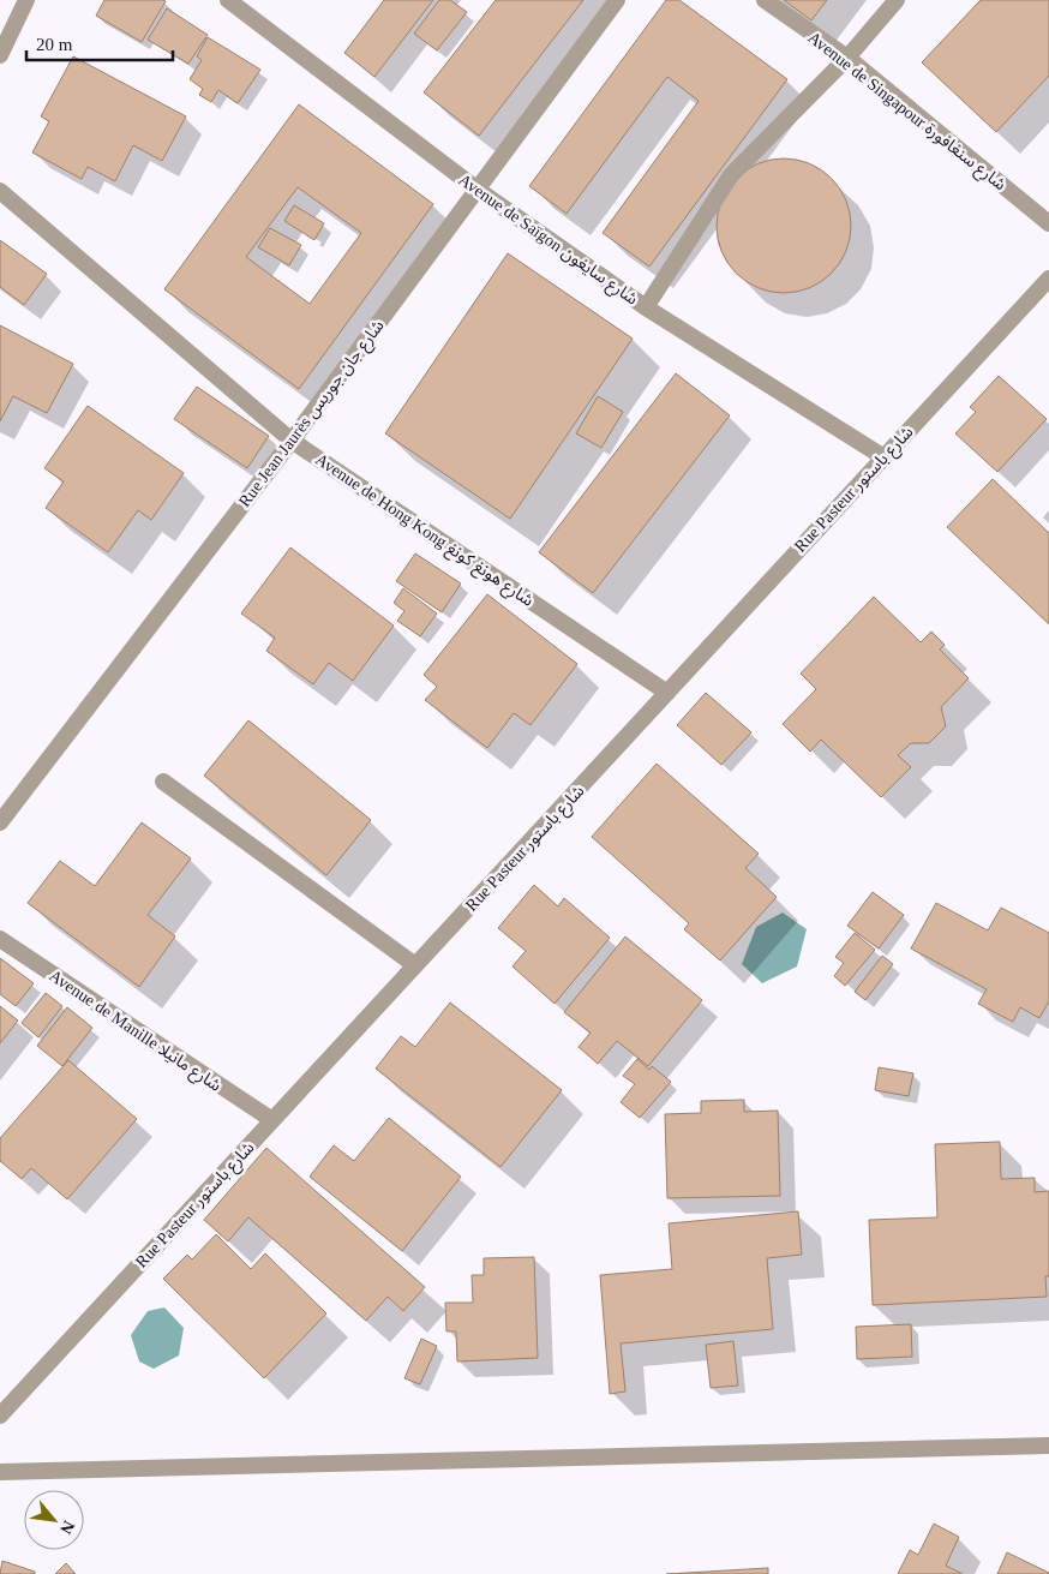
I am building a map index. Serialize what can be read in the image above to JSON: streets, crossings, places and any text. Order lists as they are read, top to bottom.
{
  "streets": {
    "street": [
      "Avenue de Singapour شارع سنغافورة",
      "Avenue de Saïgon شارع سايغون",
      "Rue Jean Jaurès شارع جان جوريس",
      "Rue Pasteur شارع باستور",
      "Avenue de Hong Kong شارع هونغ كونغ",
      "Avenue de Manille شارع مانيلا"
    ]
  },
  "crossings": [
    ["Avenue de Saïgon شارع سايغون", "Rue Jean Jaurès شارع جان جوريس"],
    ["Avenue de Saïgon شارع سايغون", "Rue Pasteur شارع باستور"],
    ["Rue Jean Jaurès شارع جان جوريس", "Avenue de Hong Kong شارع هونغ كونغ"],
    ["Rue Pasteur شارع باستور", "Avenue de Hong Kong شارع هونغ كونغ"],
    ["Rue Pasteur شارع باستور", "Avenue de Manille شارع مانيلا"]
  ],
  "scale_bar": "20 m",
  "north": "bottom right"
}
